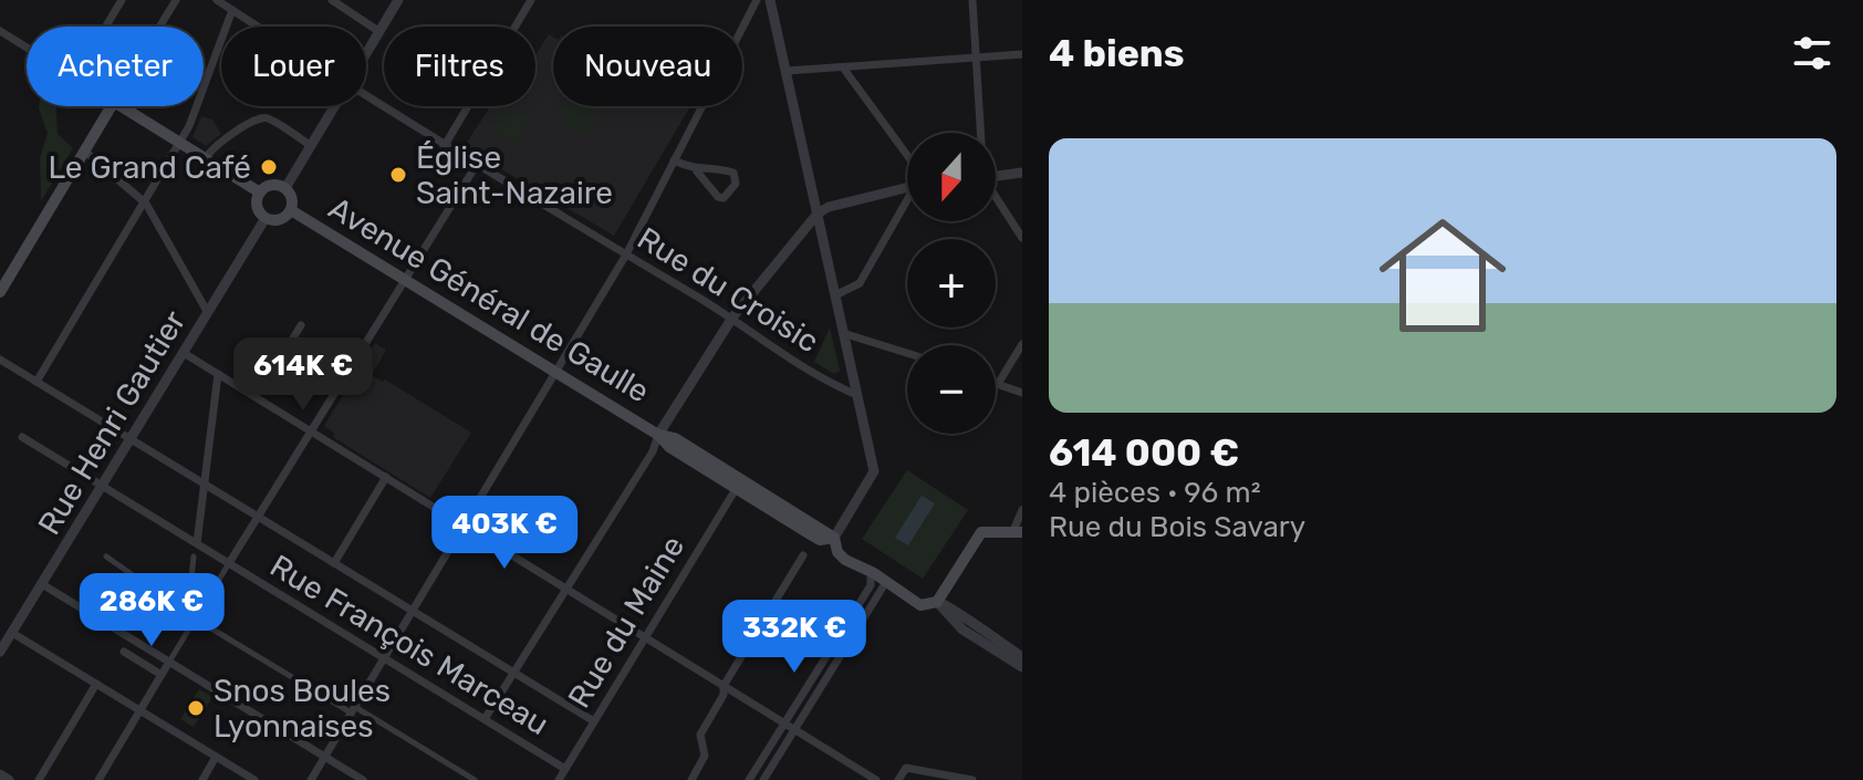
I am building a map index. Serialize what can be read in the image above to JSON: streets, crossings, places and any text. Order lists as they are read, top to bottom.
{
  "streets": {
    "main road": ["Avenue Général de Gaulle"],
    "street": [
      "Rue du Croisic",
      "Rue Henri Gautier",
      "Rue du Maine",
      "Rue François Marceau"
    ]
  },
  "crossings": [
    ["Avenue Général de Gaulle", "Rue Henri Gautier"],
    ["Avenue Général de Gaulle", "Rue du Maine"],
    ["Rue Henri Gautier", "Rue François Marceau"],
    ["Rue du Maine", "Rue François Marceau"]
  ],
  "places": ["Le Grand Café", "Église Saint-Nazaire", "Snos Boules Lyonnaises"],
  "north": "bottom",
  "page": {
    "heading": "4 biens",
    "chip": [
      "Acheter",
      "Louer",
      "Filtres",
      "Nouveau"
    ],
    "list": [
      {
        "name": "614 000 €",
        "note": "4 pièces · 96 m² · Rue du Bois Savary"
      }
    ],
    "map_buttons": ["+", "−"],
    "price": [
      "614K €",
      "403K €",
      "286K €",
      "332K €"
    ]
  }
}
